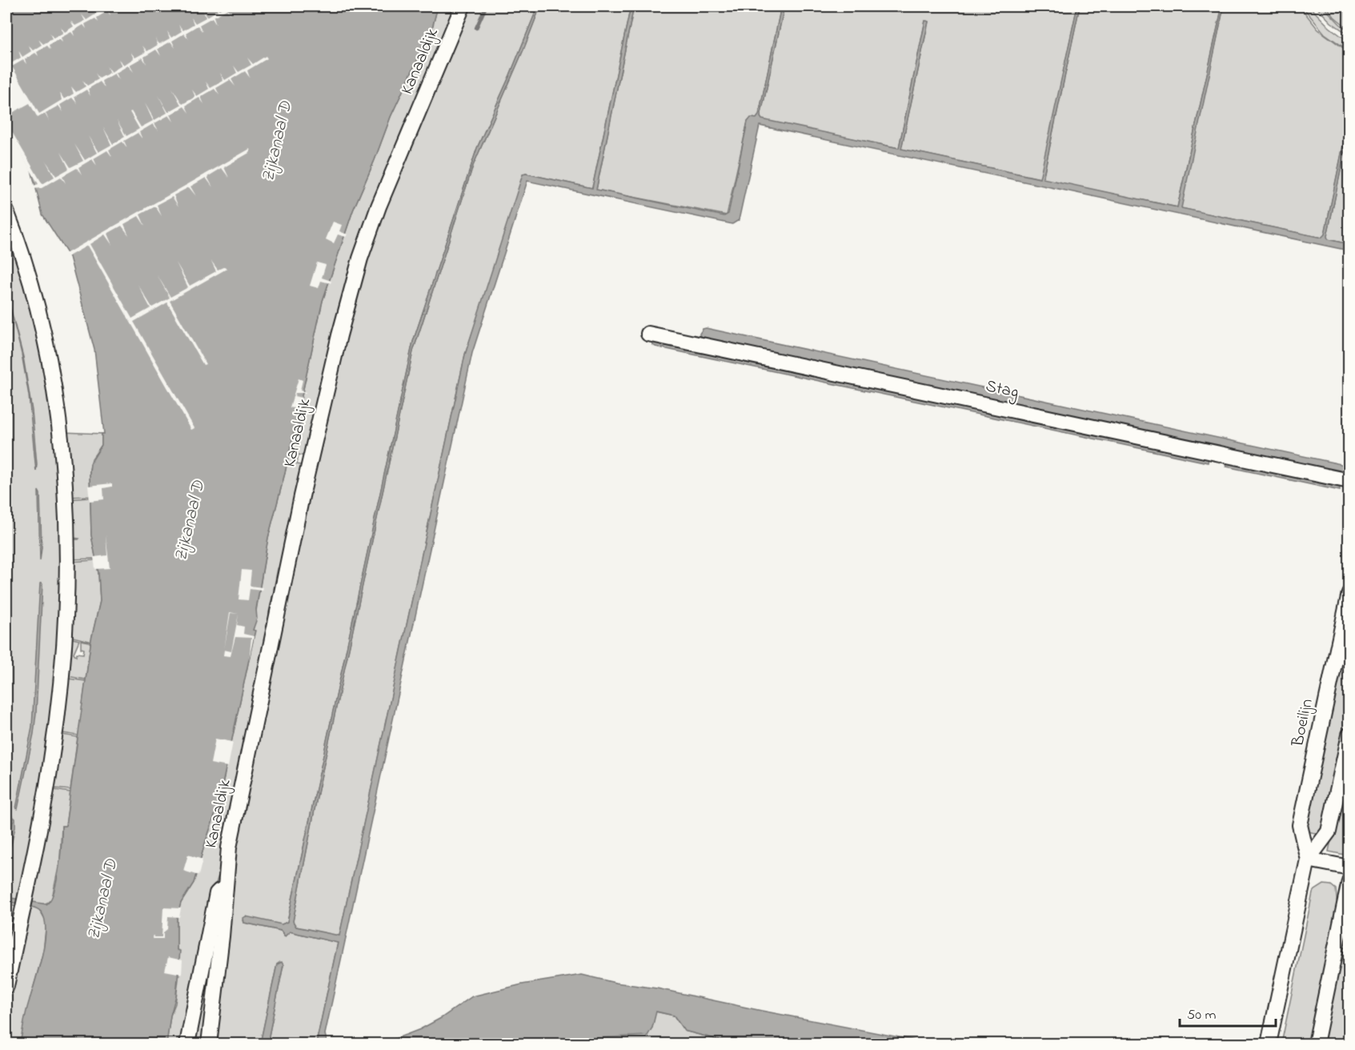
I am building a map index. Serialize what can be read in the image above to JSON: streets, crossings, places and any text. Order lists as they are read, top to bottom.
{
  "streets": {
    "street": ["Kanaaldijk", "Stag", "Boeilijn"]
  },
  "water": ["Zijkanaal D"],
  "scale_bar": "50 m"
}
